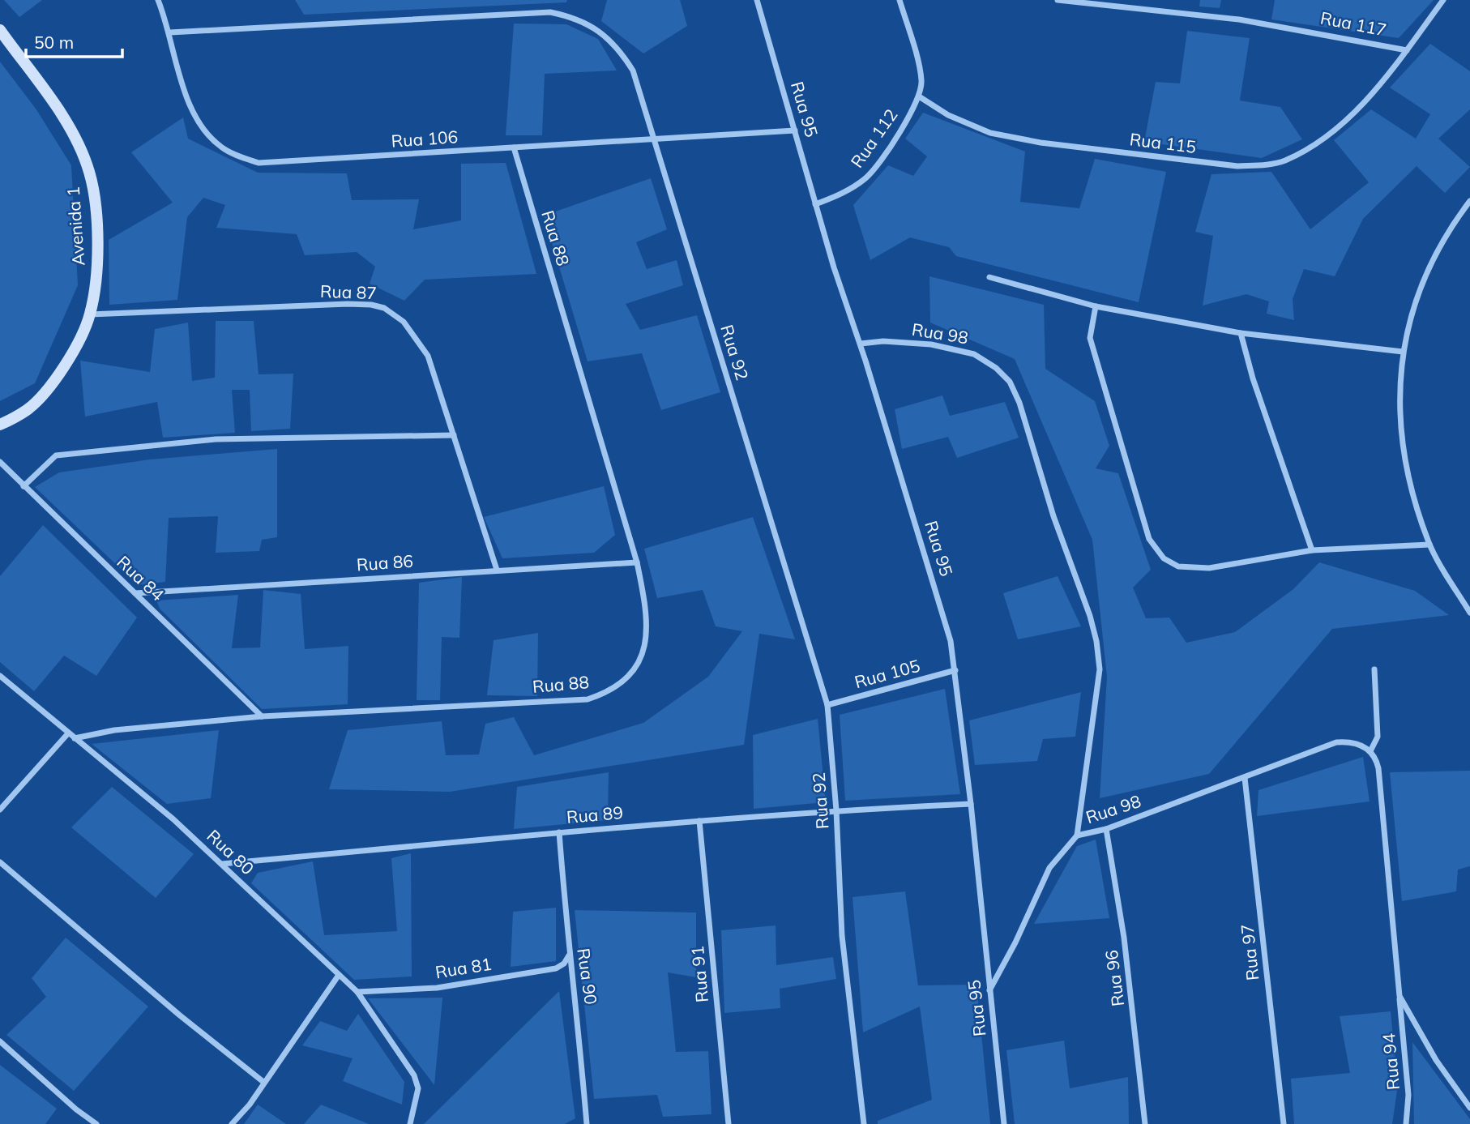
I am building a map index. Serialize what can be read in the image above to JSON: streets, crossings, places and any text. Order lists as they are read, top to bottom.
{
  "streets": {
    "main road": ["Avenida 1"],
    "street": [
      "Rua 117",
      "Rua 95",
      "Rua 112",
      "Rua 106",
      "Rua 115",
      "Rua 88",
      "Rua 87",
      "Rua 98",
      "Rua 92",
      "Rua 86",
      "Rua 84",
      "Rua 105",
      "Rua 89",
      "Rua 80",
      "Rua 97",
      "Rua 81",
      "Rua 91",
      "Rua 90",
      "Rua 96",
      "Rua 94"
    ]
  },
  "crossings": [
    ["Rua 117", "Rua 115"],
    ["Rua 95", "Rua 112"],
    ["Rua 95", "Rua 106"],
    ["Rua 95", "Rua 98"],
    ["Rua 95", "Rua 105"],
    ["Rua 95", "Rua 89"],
    ["Rua 112", "Rua 115"],
    ["Rua 106", "Rua 88"],
    ["Rua 106", "Rua 92"],
    ["Avenida 1", "Rua 87"],
    ["Rua 88", "Rua 86"],
    ["Rua 88", "Rua 84"],
    ["Rua 88", "Rua 80"],
    ["Rua 87", "Rua 86"],
    ["Rua 98", "Rua 97"],
    ["Rua 98", "Rua 96"],
    ["Rua 92", "Rua 105"],
    ["Rua 92", "Rua 89"],
    ["Rua 86", "Rua 84"],
    ["Rua 89", "Rua 80"],
    ["Rua 89", "Rua 91"],
    ["Rua 89", "Rua 90"],
    ["Rua 80", "Rua 81"],
    ["Rua 81", "Rua 90"]
  ],
  "scale_bar": "50 m"
}
